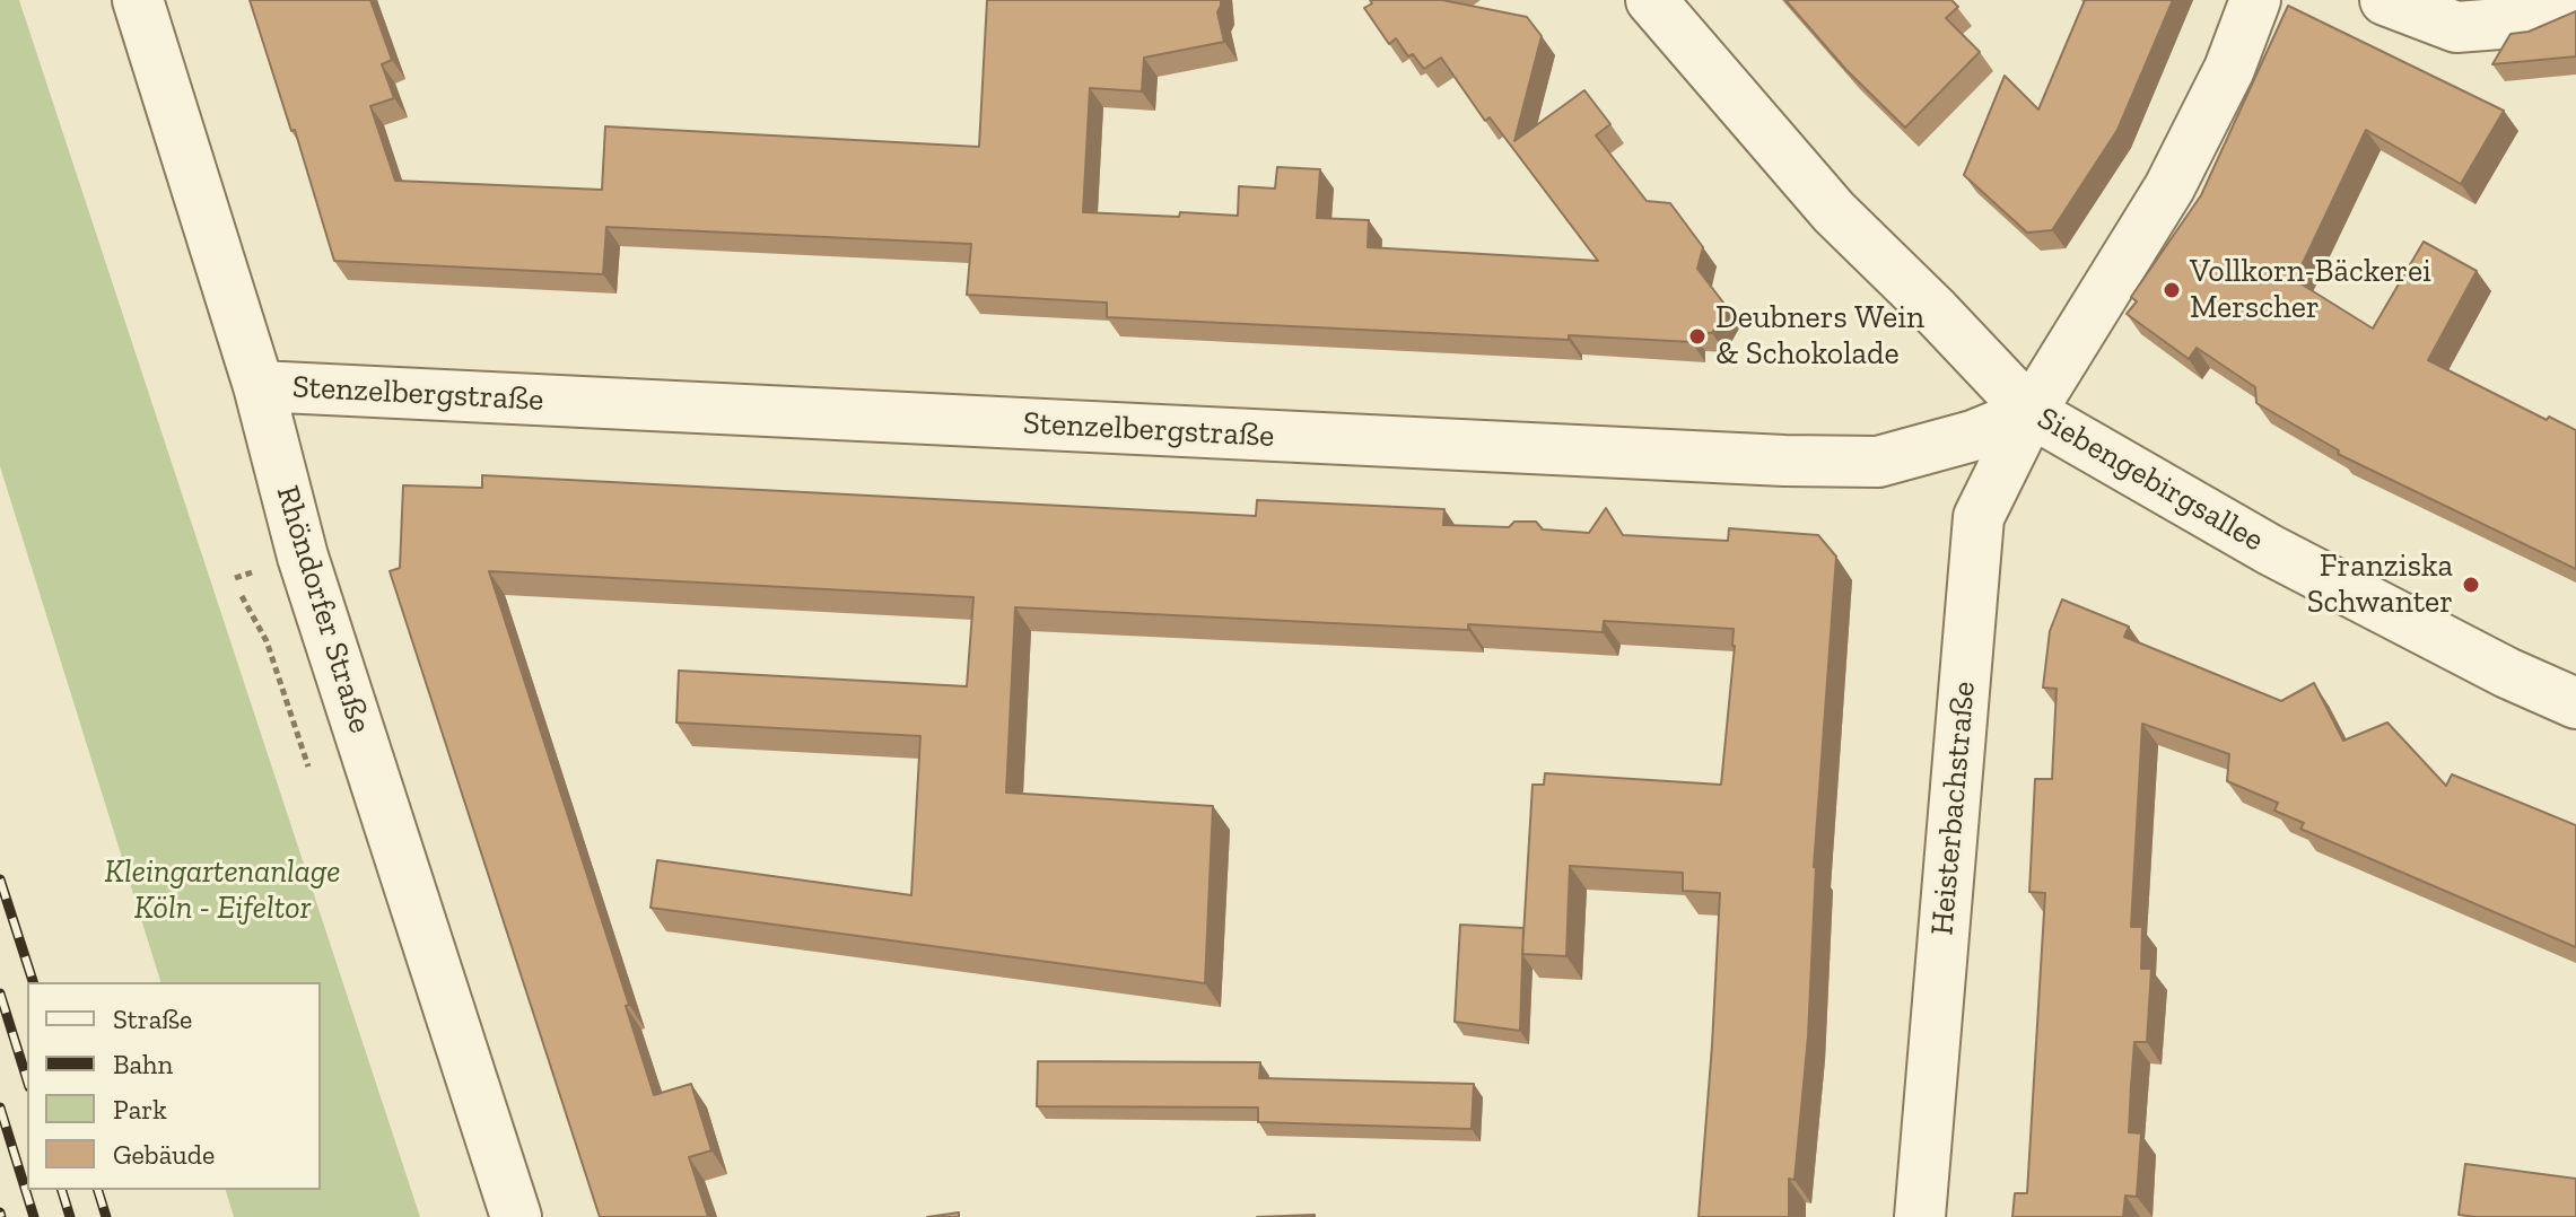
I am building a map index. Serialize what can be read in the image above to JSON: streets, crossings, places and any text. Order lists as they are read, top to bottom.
{
  "streets": {
    "street": [
      "Stenzelbergstraße",
      "Siebengebirgsallee",
      "Rhöndorfer Straße",
      "Heisterbachstraße"
    ]
  },
  "crossings": [
    ["Stenzelbergstraße", "Siebengebirgsallee"],
    ["Stenzelbergstraße", "Rhöndorfer Straße"],
    ["Stenzelbergstraße", "Heisterbachstraße"],
    ["Siebengebirgsallee", "Heisterbachstraße"]
  ],
  "parks": ["Kleingartenanlage Köln - Eifeltor"],
  "places": ["Vollkorn-Bäckerei Merscher", "Deubners Wein & Schokolade", "Franziska Schwanter"],
  "legend": [
    "Straße",
    "Bahn",
    "Park",
    "Gebäude"
  ]
}
